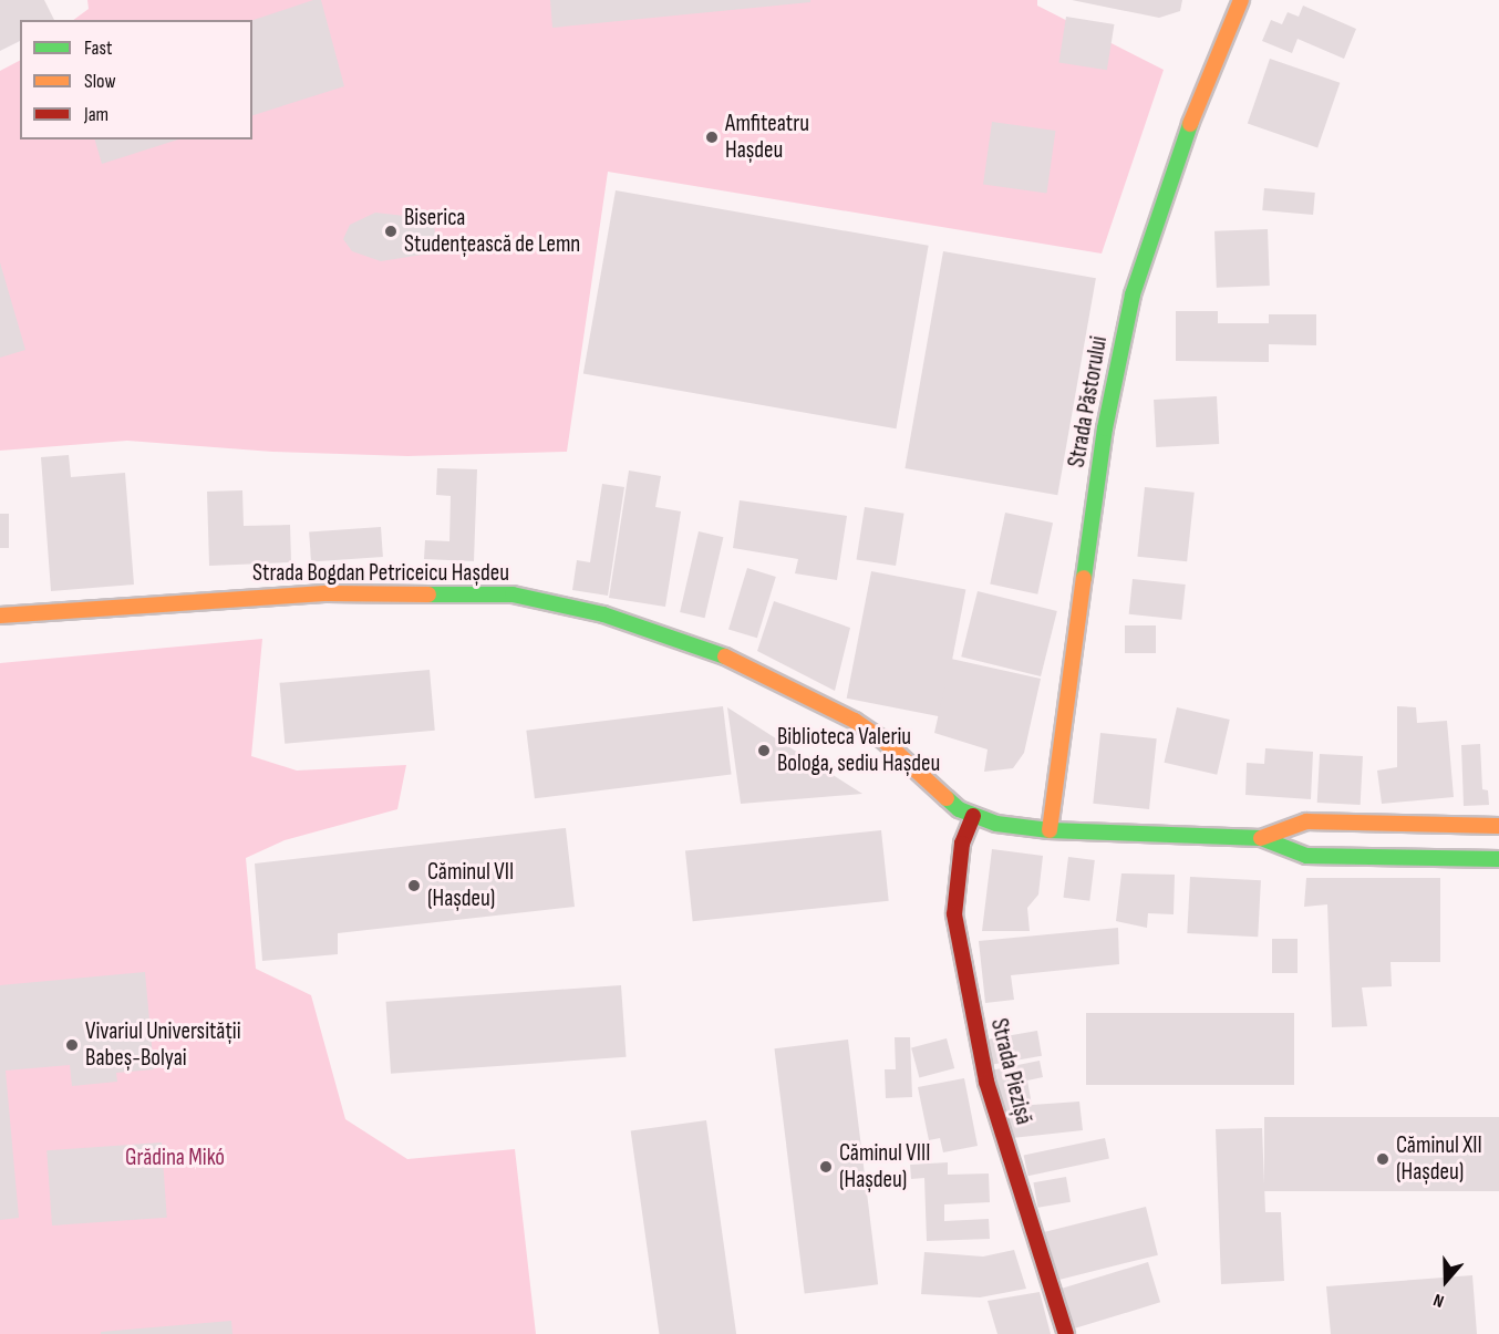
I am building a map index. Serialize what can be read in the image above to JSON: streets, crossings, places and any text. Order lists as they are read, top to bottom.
{
  "streets": {
    "street": ["Strada Păstorului", "Strada Bogdan Petriceicu Hașdeu", "Strada Piezișă"]
  },
  "crossings": [
    ["Strada Păstorului", "Strada Bogdan Petriceicu Hașdeu"],
    ["Strada Bogdan Petriceicu Hașdeu", "Strada Piezișă"]
  ],
  "parks": ["Grădina Mikó"],
  "places": [
    "Amfiteatru Hașdeu",
    "Biserica Studențească de Lemn",
    "Biblioteca Valeriu Bologa, sediu Hașdeu",
    "Căminul VII (Hașdeu)",
    "Vivariul Universității Babeș-Bolyai",
    "Căminul XII (Hașdeu)",
    "Căminul VIII (Hașdeu)"
  ],
  "legend": ["Fast", "Slow", "Jam"],
  "north": "bottom"
}
